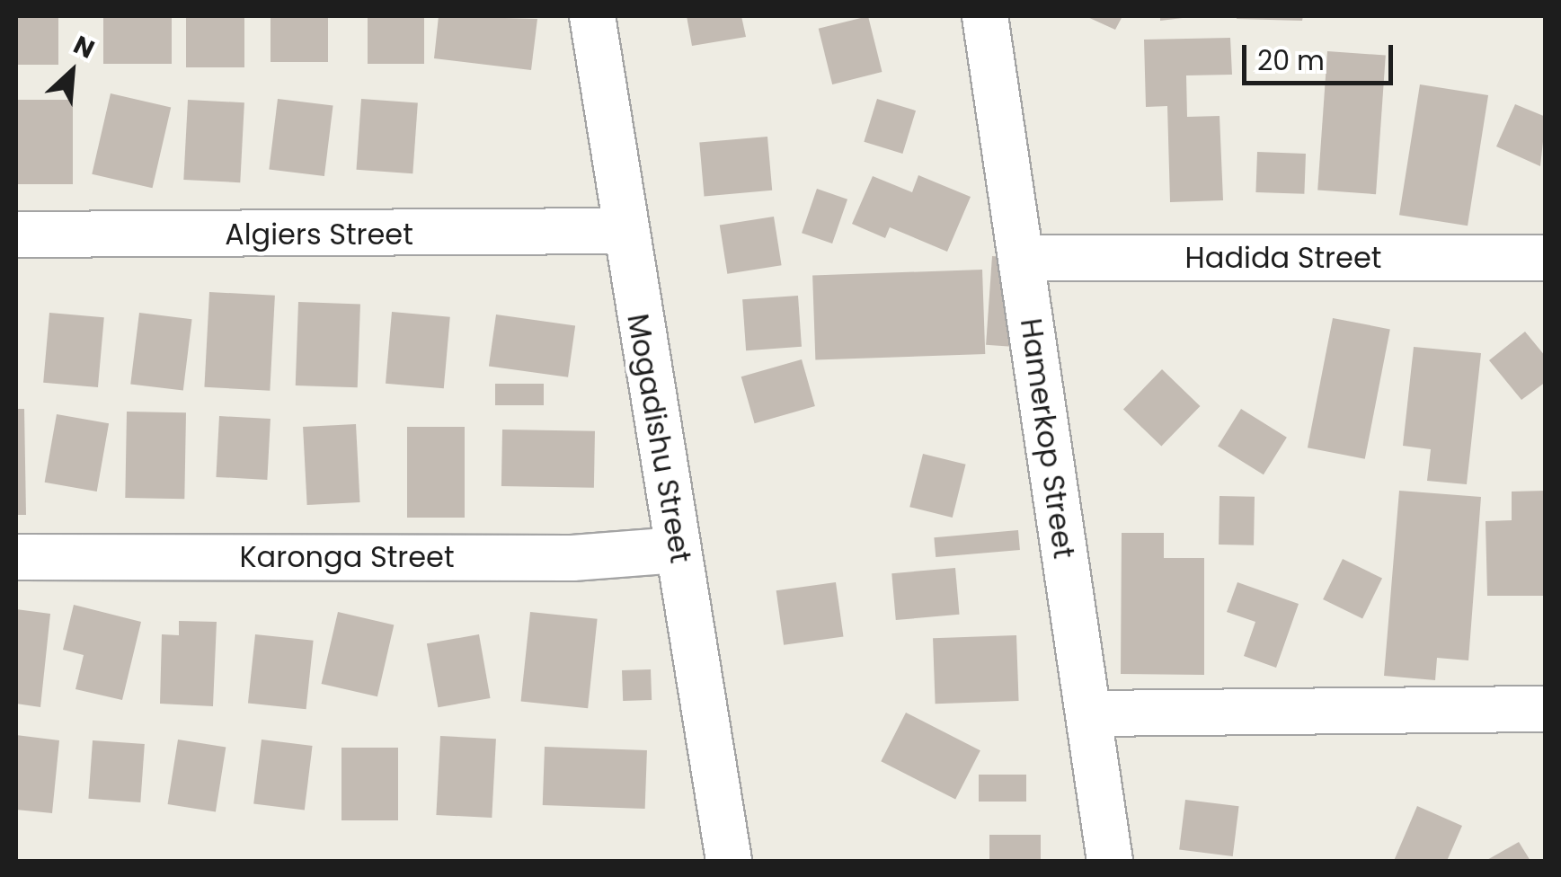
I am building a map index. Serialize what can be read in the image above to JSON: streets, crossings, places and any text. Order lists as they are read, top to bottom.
{
  "streets": {
    "street": [
      "Algiers Street",
      "Hadida Street",
      "Mogadishu Street",
      "Hamerkop Street",
      "Karonga Street"
    ]
  },
  "crossings": [
    ["Algiers Street", "Mogadishu Street"],
    ["Hadida Street", "Hamerkop Street"],
    ["Mogadishu Street", "Karonga Street"]
  ],
  "scale_bar": "20 m",
  "north": "top right"
}
